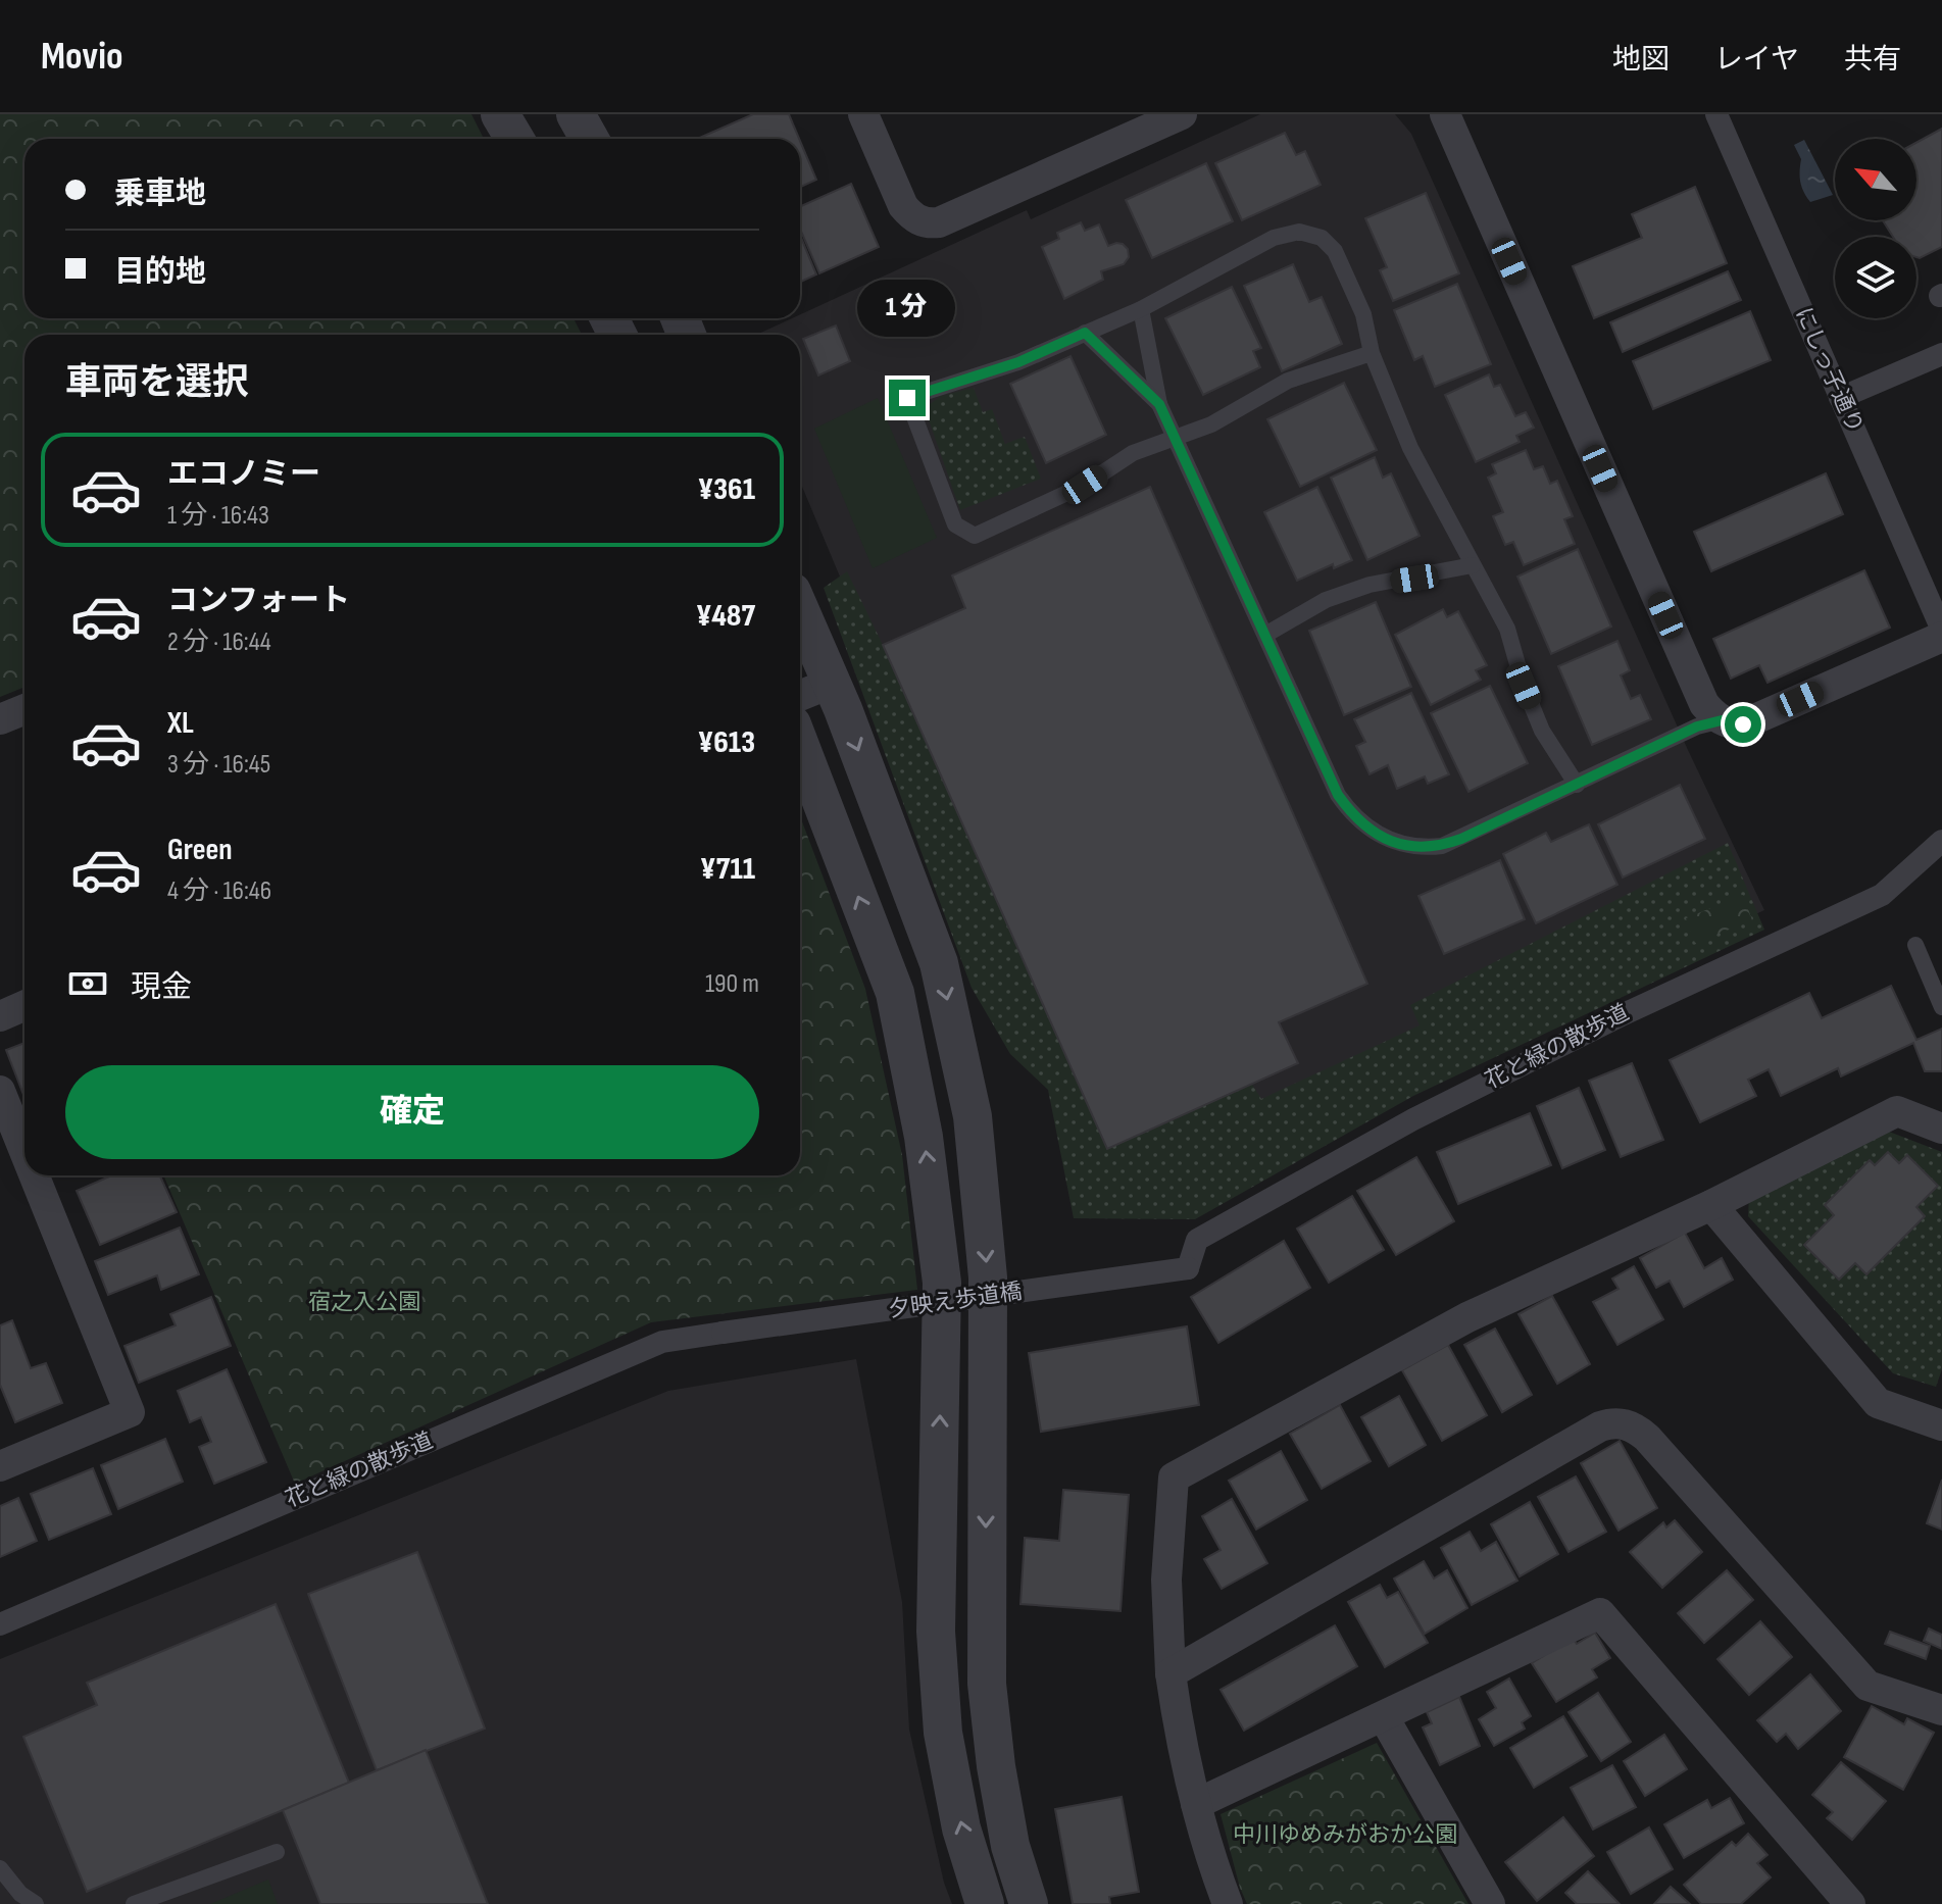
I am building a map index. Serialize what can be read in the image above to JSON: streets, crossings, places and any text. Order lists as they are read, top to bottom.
{
  "streets": {
    "street": ["にしっ子通り", "花と緑の散歩道", "夕映え歩道橋"]
  },
  "crossings": [
    ["花と緑の散歩道", "夕映え歩道橋"]
  ],
  "parks": ["宿之入公園", "中川ゆめみがおか公園"],
  "north": "top left",
  "page": {
    "header": "Movio",
    "nav": ["地図", "レイヤ", "共有"],
    "banner": ["乗車地", "目的地"],
    "bubble": "1 分",
    "heading": "車両を選択",
    "list": [
      {
        "name": "エコノミー",
        "note": "1 分 · 16:43",
        "value": "¥361"
      },
      {
        "name": "コンフォート",
        "note": "2 分 · 16:44",
        "value": "¥487"
      },
      {
        "name": "XL",
        "note": "3 分 · 16:45",
        "value": "¥613"
      },
      {
        "name": "Green",
        "note": "4 分 · 16:46",
        "value": "¥711"
      }
    ],
    "pay": ["現金", "190 m"],
    "buttons": "確定"
  }
}
